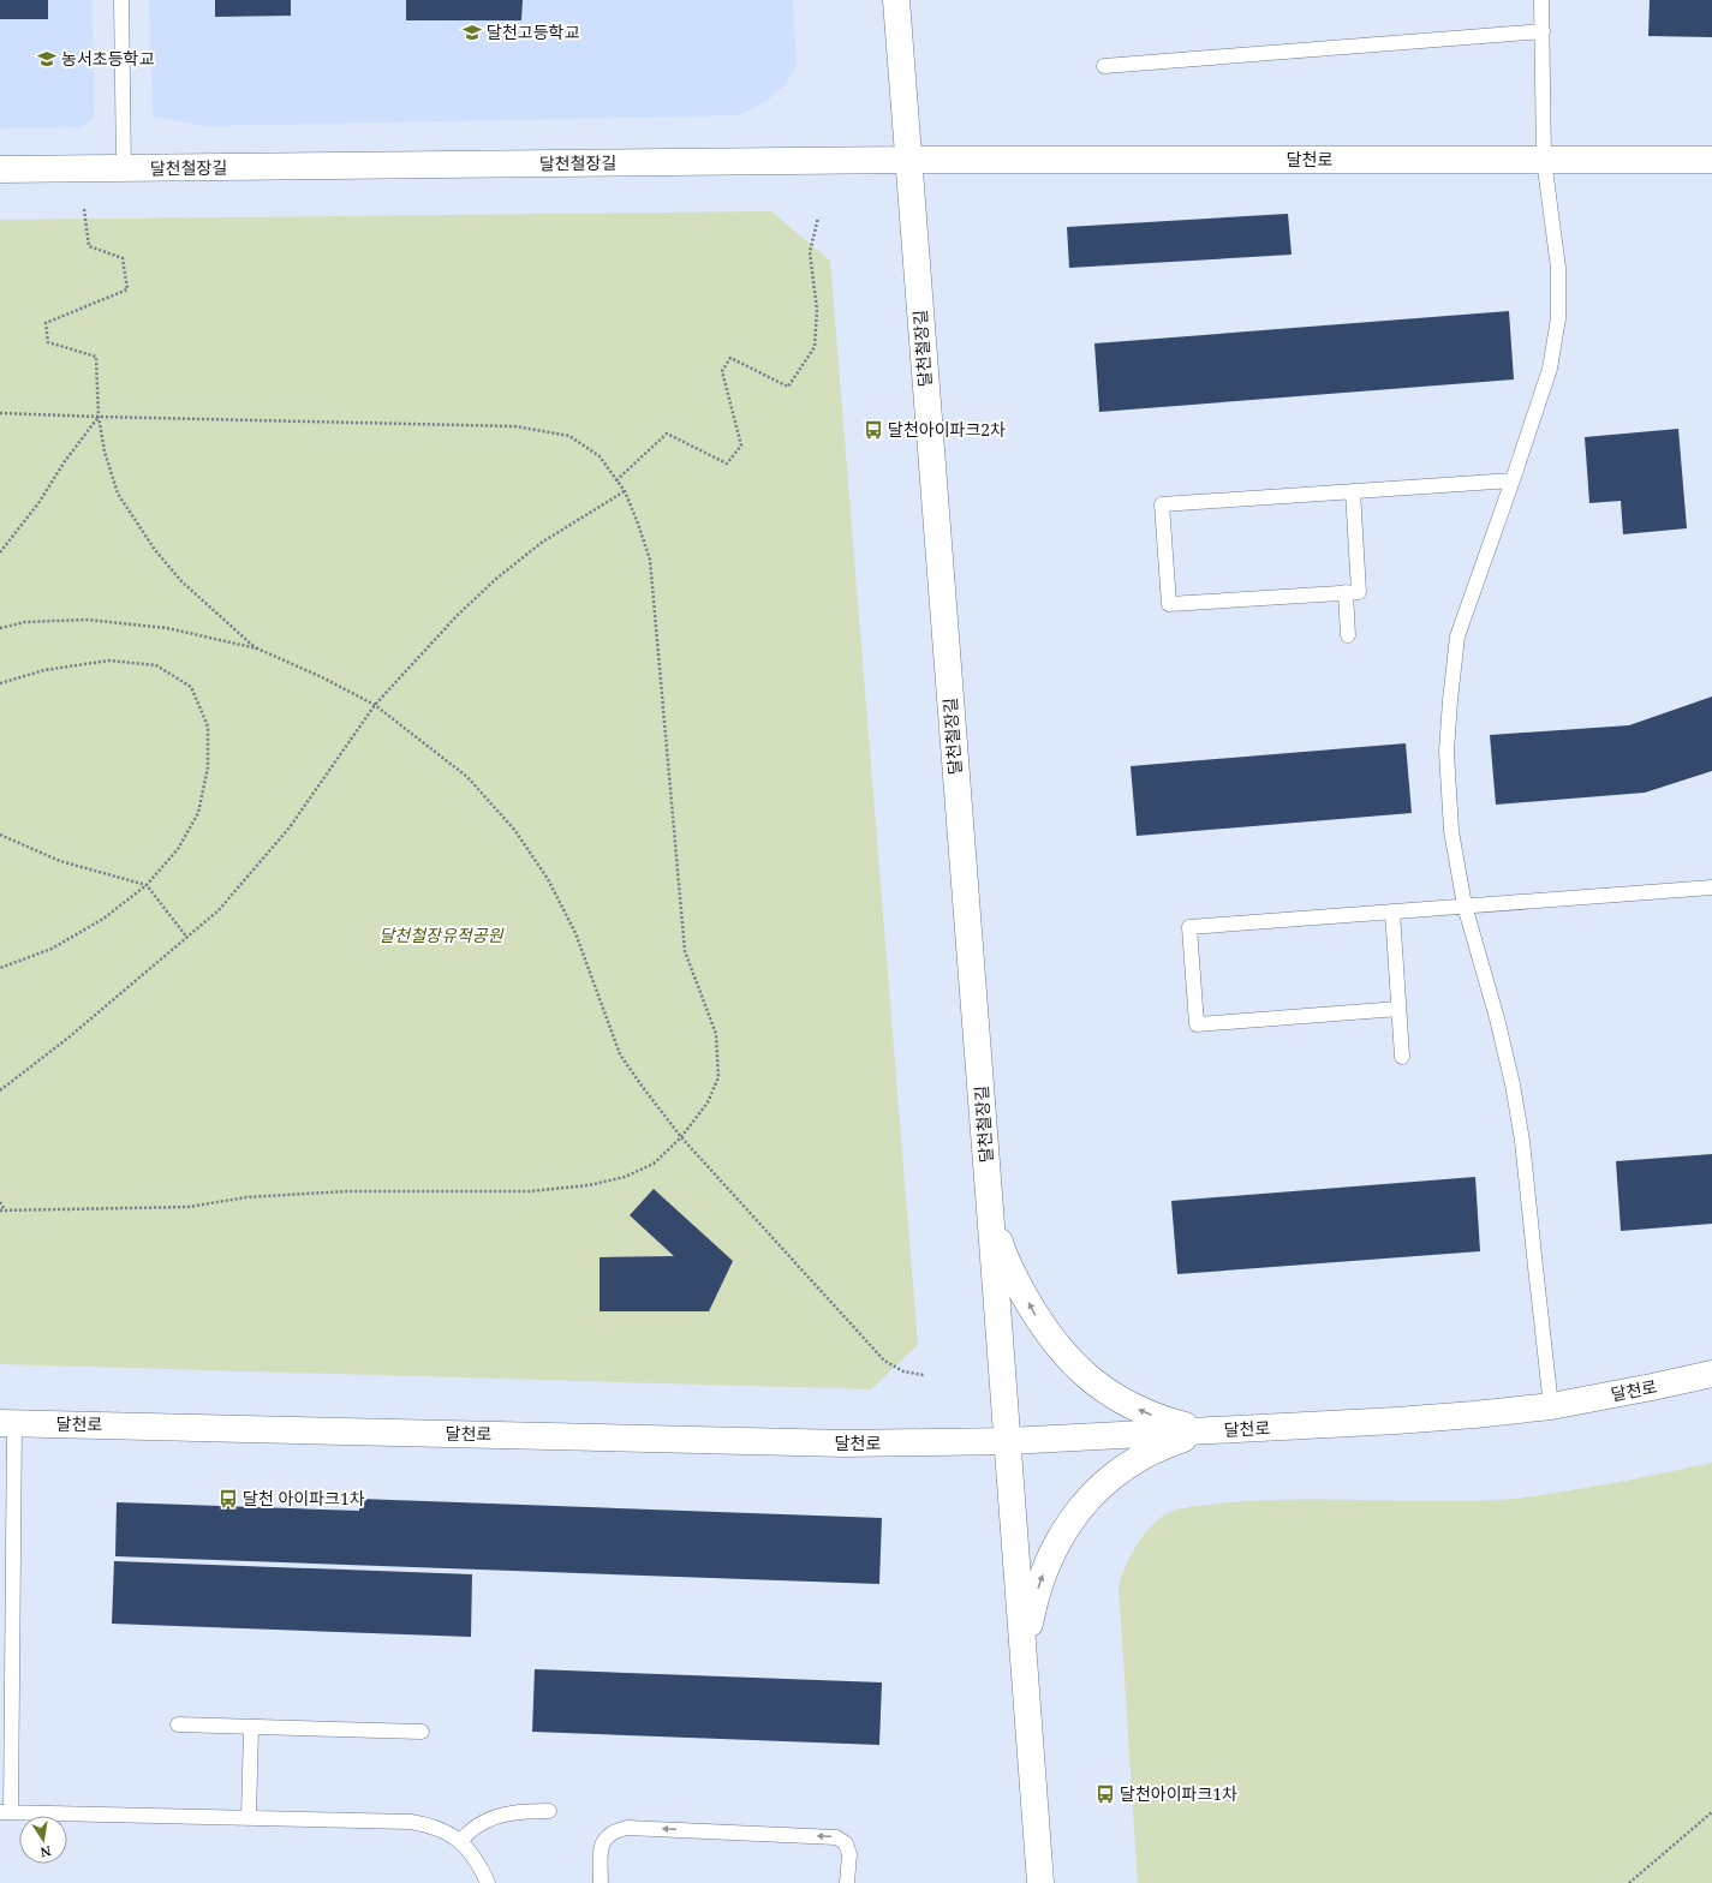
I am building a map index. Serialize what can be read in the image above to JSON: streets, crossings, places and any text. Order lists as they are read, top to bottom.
{
  "streets": {
    "street": ["달천로", "달천철장길"]
  },
  "crossings": [
    ["달천로", "달천철장길"]
  ],
  "parks": ["달천철장유적공원"],
  "places": {
    "school or university": ["달천고등학교", "농서초등학교"],
    "bus stop": ["달천아이파크2차", "달천 아이파크1차", "달천아이파크1차"]
  },
  "north": "bottom"
}
